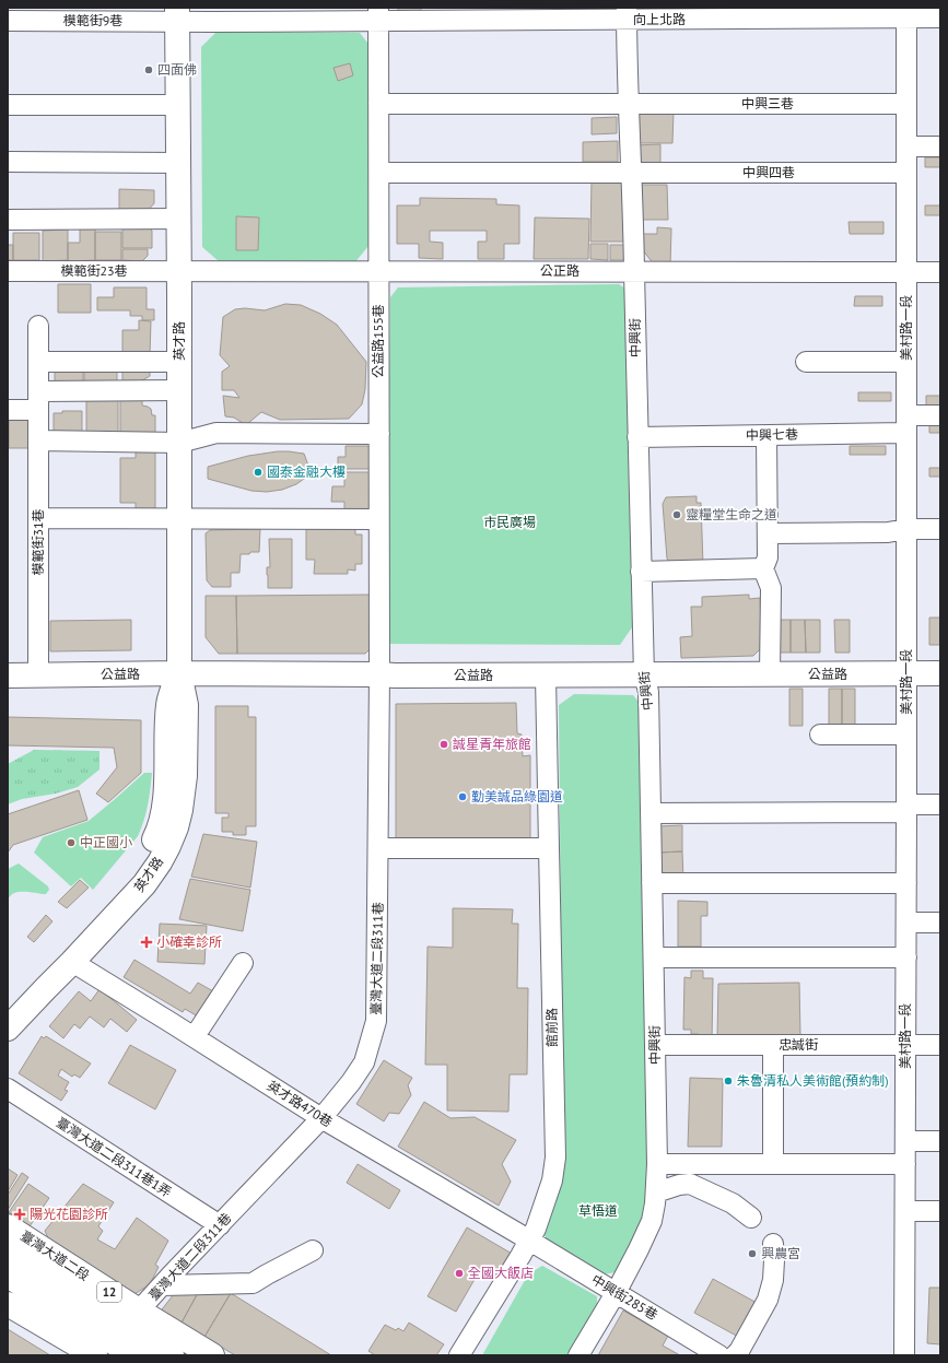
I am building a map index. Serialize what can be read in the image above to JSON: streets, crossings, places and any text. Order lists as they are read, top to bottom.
{
  "streets": {
    "main road": [
      "英才路",
      "公益路",
      "臺灣大道二段",
      "12"
    ],
    "street": [
      "向上北路",
      "模範街9巷",
      "中興三巷",
      "中興四巷",
      "模範街23巷",
      "公正路",
      "美村路一段",
      "中興街",
      "公益路155巷",
      "中興七巷",
      "模範街31巷",
      "臺灣大道二段311巷",
      "館前路",
      "忠誠街",
      "英才路470巷",
      "臺灣大道二段311巷1弄",
      "中興街285巷"
    ]
  },
  "crossings": [
    ["向上北路", "模範街9巷"],
    ["向上北路", "美村路一段"],
    ["向上北路", "中興街"],
    ["向上北路", "公益路155巷"],
    ["模範街9巷", "英才路"],
    ["模範街9巷", "公益路155巷"],
    ["中興三巷", "美村路一段"],
    ["中興三巷", "中興街"],
    ["中興三巷", "公益路155巷"],
    ["中興四巷", "美村路一段"],
    ["中興四巷", "中興街"],
    ["中興四巷", "公益路155巷"],
    ["模範街23巷", "公正路"],
    ["模範街23巷", "英才路"],
    ["公正路", "美村路一段"],
    ["公正路", "中興街"],
    ["公正路", "英才路"],
    ["公正路", "公益路155巷"],
    ["美村路一段", "中興七巷"],
    ["美村路一段", "公益路"],
    ["美村路一段", "忠誠街"],
    ["中興街", "中興七巷"],
    ["中興街", "公益路"],
    ["中興街", "忠誠街"],
    ["中興街", "中興街285巷"],
    ["英才路", "公益路"],
    ["英才路", "英才路470巷"],
    ["公益路155巷", "公益路"],
    ["公益路155巷", "臺灣大道二段311巷"],
    ["模範街31巷", "公益路"],
    ["公益路", "臺灣大道二段311巷"],
    ["公益路", "館前路"],
    ["臺灣大道二段311巷", "英才路470巷"],
    ["臺灣大道二段311巷", "臺灣大道二段311巷1弄"],
    ["臺灣大道二段311巷", "臺灣大道二段"],
    ["館前路", "英才路470巷"],
    ["館前路", "中興街285巷"],
    ["英才路470巷", "中興街285巷"]
  ],
  "parks": ["市民廣場", "草悟道"],
  "places": {
    "other": [
      "四面佛",
      "國泰金融大樓",
      "靈糧堂生命之道",
      "誠星青年旅館",
      "勤美誠品綠園道",
      "中正國小",
      "朱魯清私人美術館(預約制)",
      "興農宮",
      "全國大飯店"
    ],
    "health": ["小確幸診所", "陽光花園診所"]
  }
}
